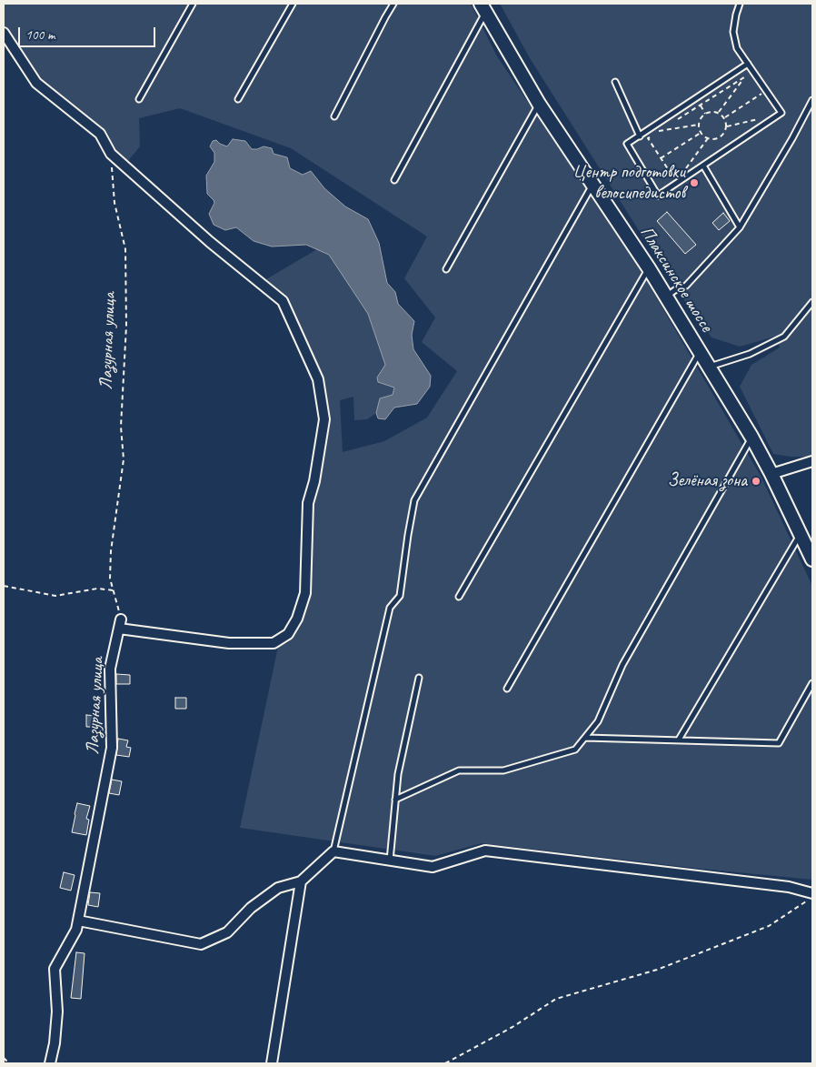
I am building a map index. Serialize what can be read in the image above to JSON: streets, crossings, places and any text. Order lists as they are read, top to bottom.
{
  "streets": {
    "main road": ["Плаксинское шоссе"],
    "street": ["Лазурная улица"]
  },
  "places": ["Центр подготовки велосипедистов", "Зелёная зона"],
  "scale_bar": "100 m"
}
